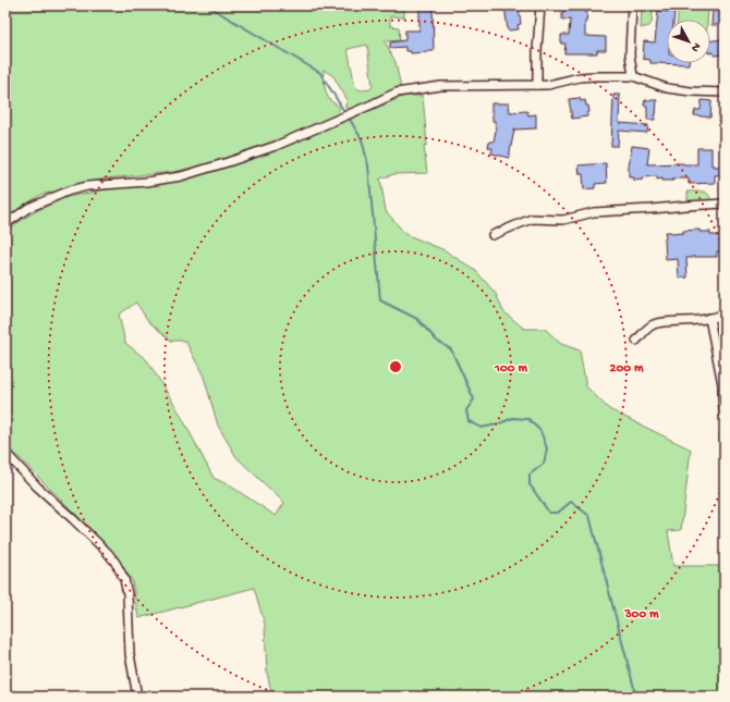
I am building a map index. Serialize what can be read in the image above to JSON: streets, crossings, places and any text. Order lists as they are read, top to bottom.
{
  "north": "bottom right",
  "rings": ["100 m", "200 m", "300 m"]
}
